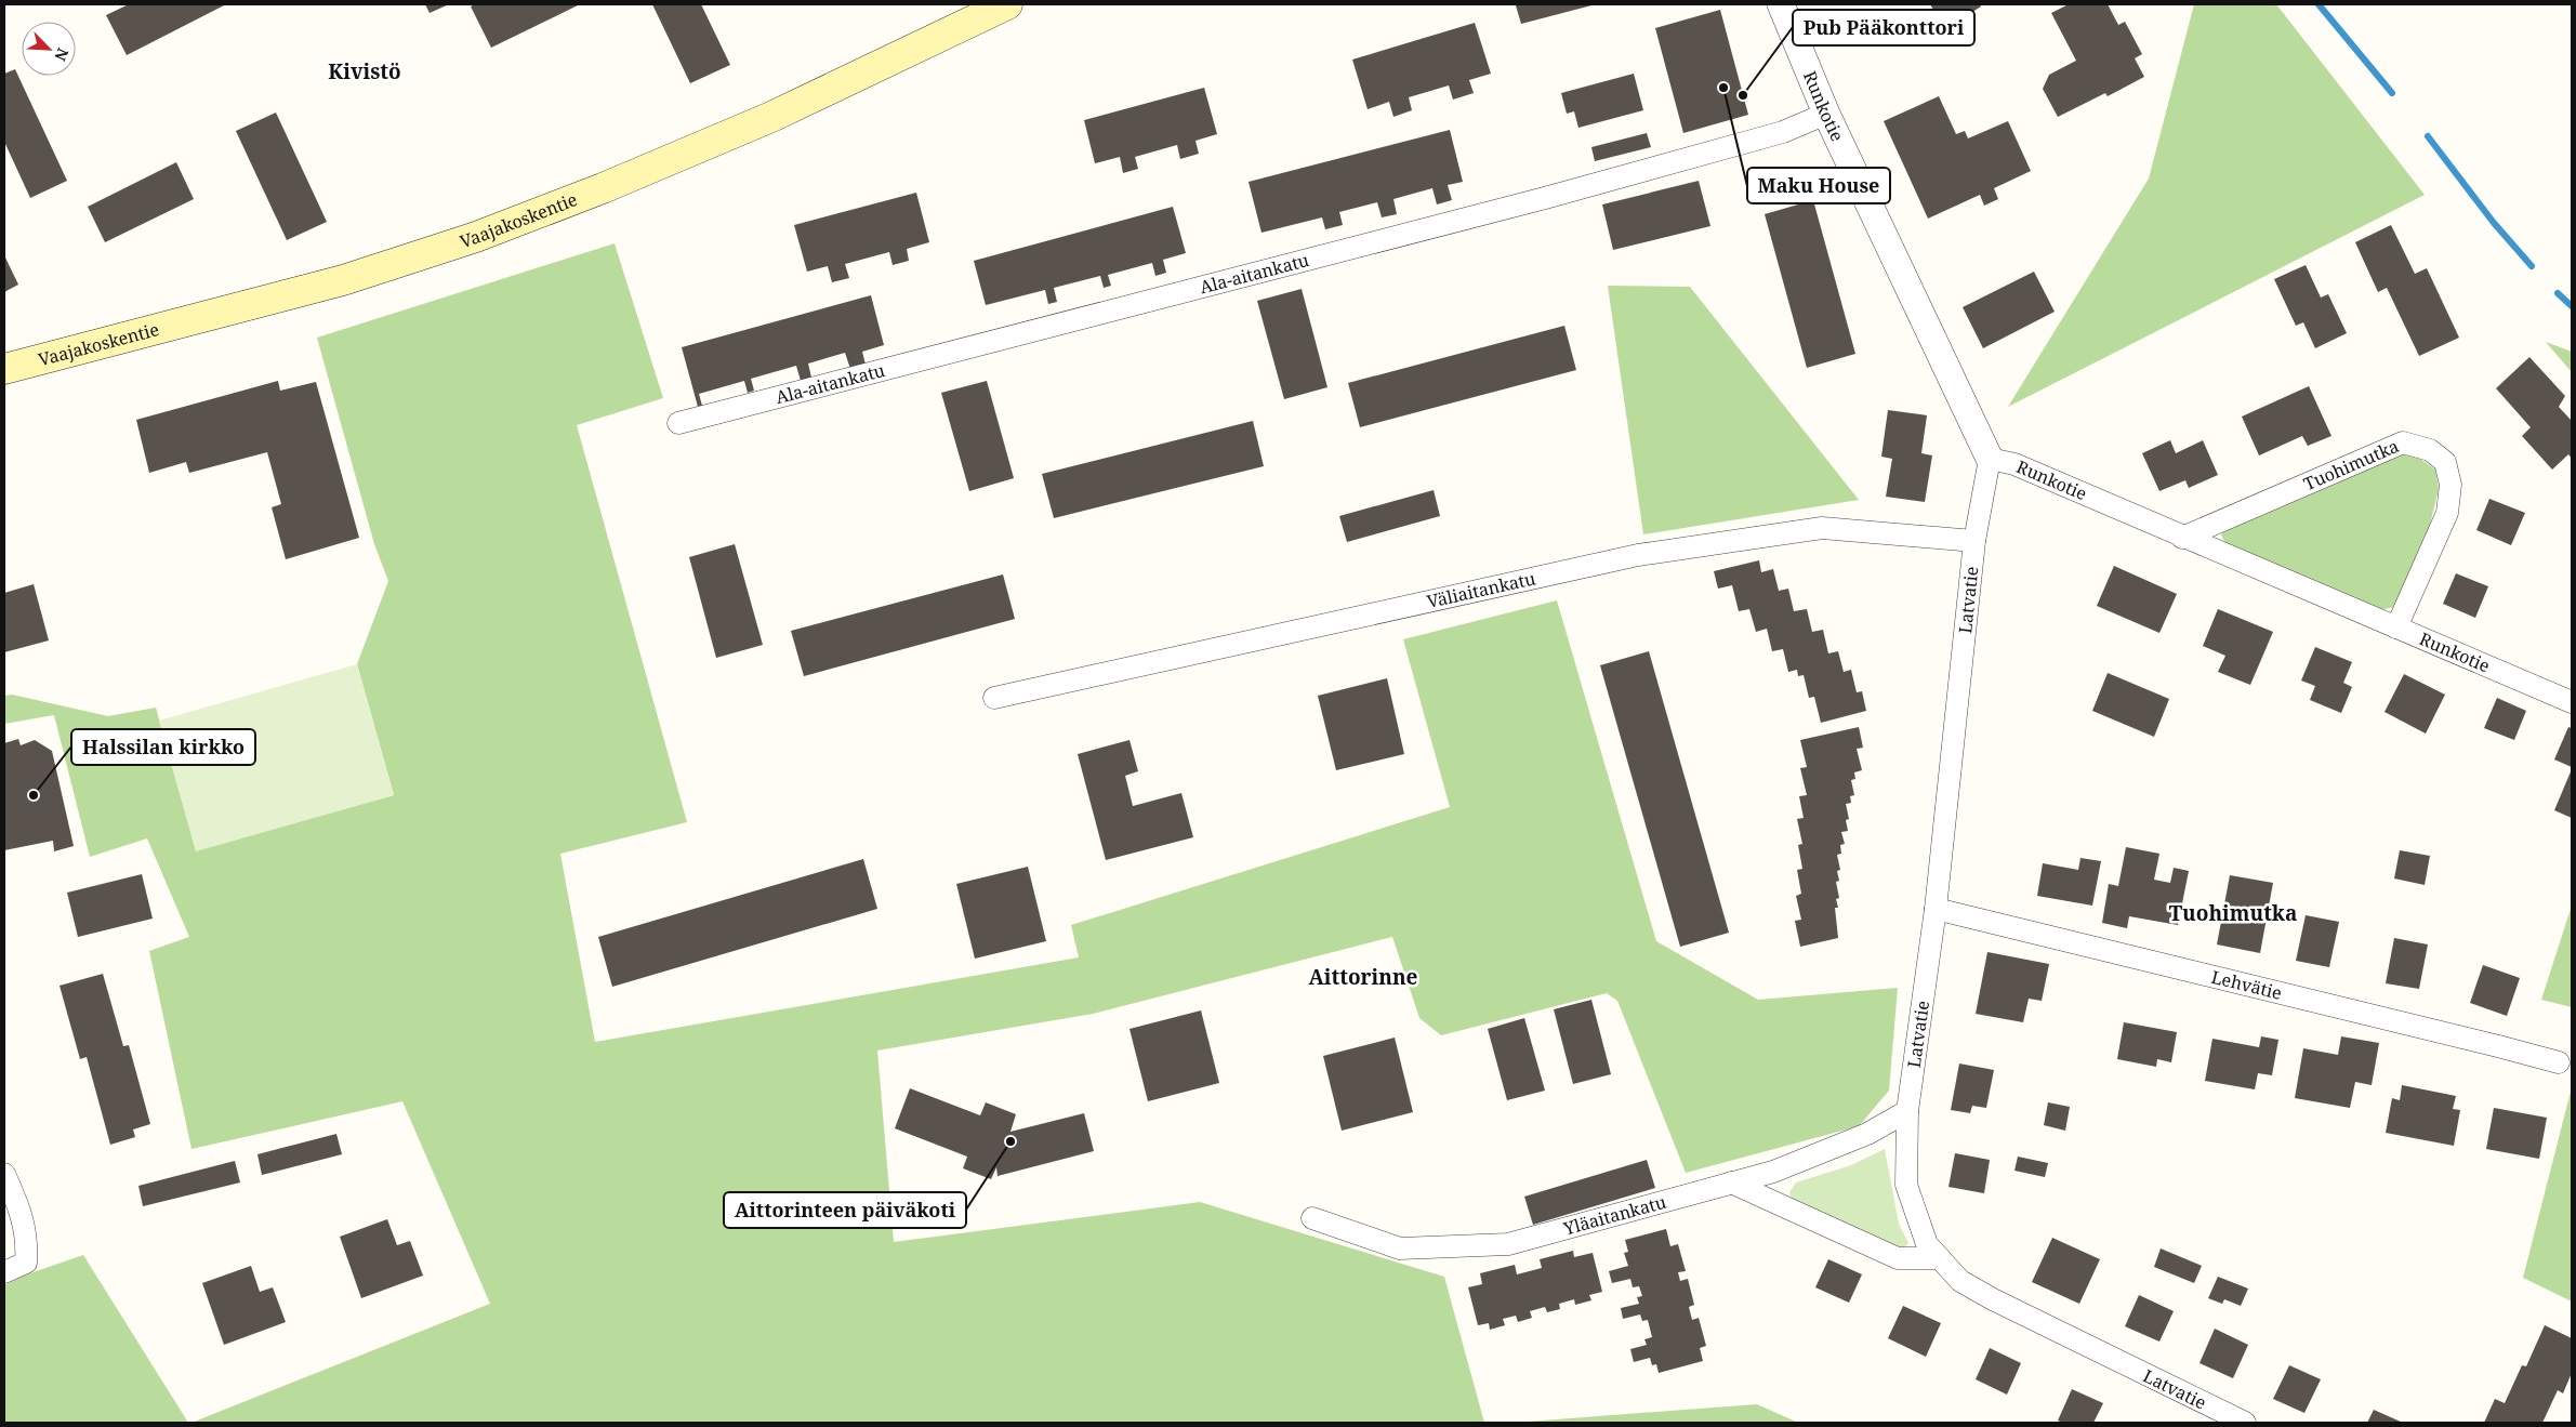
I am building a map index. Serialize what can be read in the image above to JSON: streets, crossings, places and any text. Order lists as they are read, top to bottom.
{
  "streets": {
    "main road": ["Vaajakoskentie"],
    "street": [
      "Runkotie",
      "Ala-aitankatu",
      "Tuohimutka",
      "Väliaitankatu",
      "Latvatie",
      "Lehvätie",
      "Yläaitankatu"
    ]
  },
  "crossings": [
    ["Runkotie", "Ala-aitankatu"],
    ["Runkotie", "Tuohimutka"],
    ["Runkotie", "Latvatie"],
    ["Väliaitankatu", "Latvatie"],
    ["Latvatie", "Lehvätie"],
    ["Latvatie", "Yläaitankatu"]
  ],
  "districts": ["Kivistö", "Tuohimutka", "Aittorinne"],
  "places": [
    "Maku House",
    "Pub Pääkonttori",
    "Halssilan kirkko",
    "Aittorinteen päiväkoti"
  ],
  "north": "bottom right"
}
